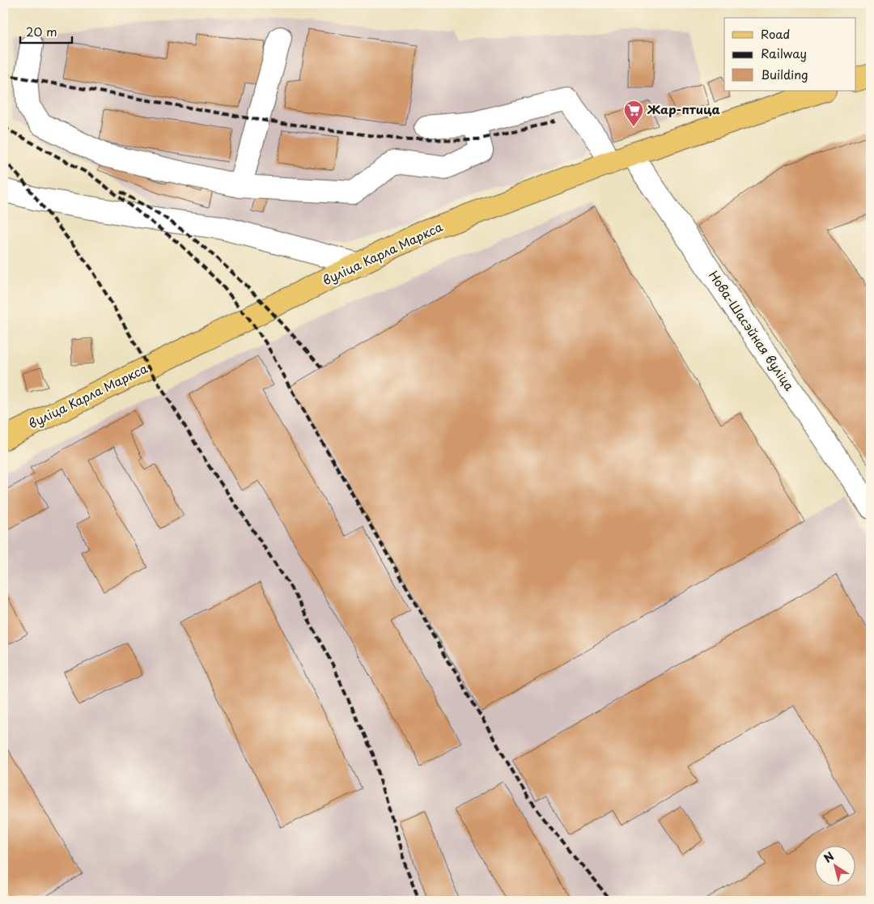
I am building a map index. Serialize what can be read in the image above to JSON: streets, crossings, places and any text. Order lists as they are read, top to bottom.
{
  "streets": {
    "main road": ["вуліца Карла Маркса"],
    "street": ["Нова-Шасэйная вуліца"]
  },
  "crossings": [
    ["вуліца Карла Маркса", "Нова-Шасэйная вуліца"]
  ],
  "places": {
    "supermarket": ["Жар-птица"]
  },
  "legend": ["Road", "Railway", "Building"],
  "scale_bar": "20 m",
  "north": "top left"
}
